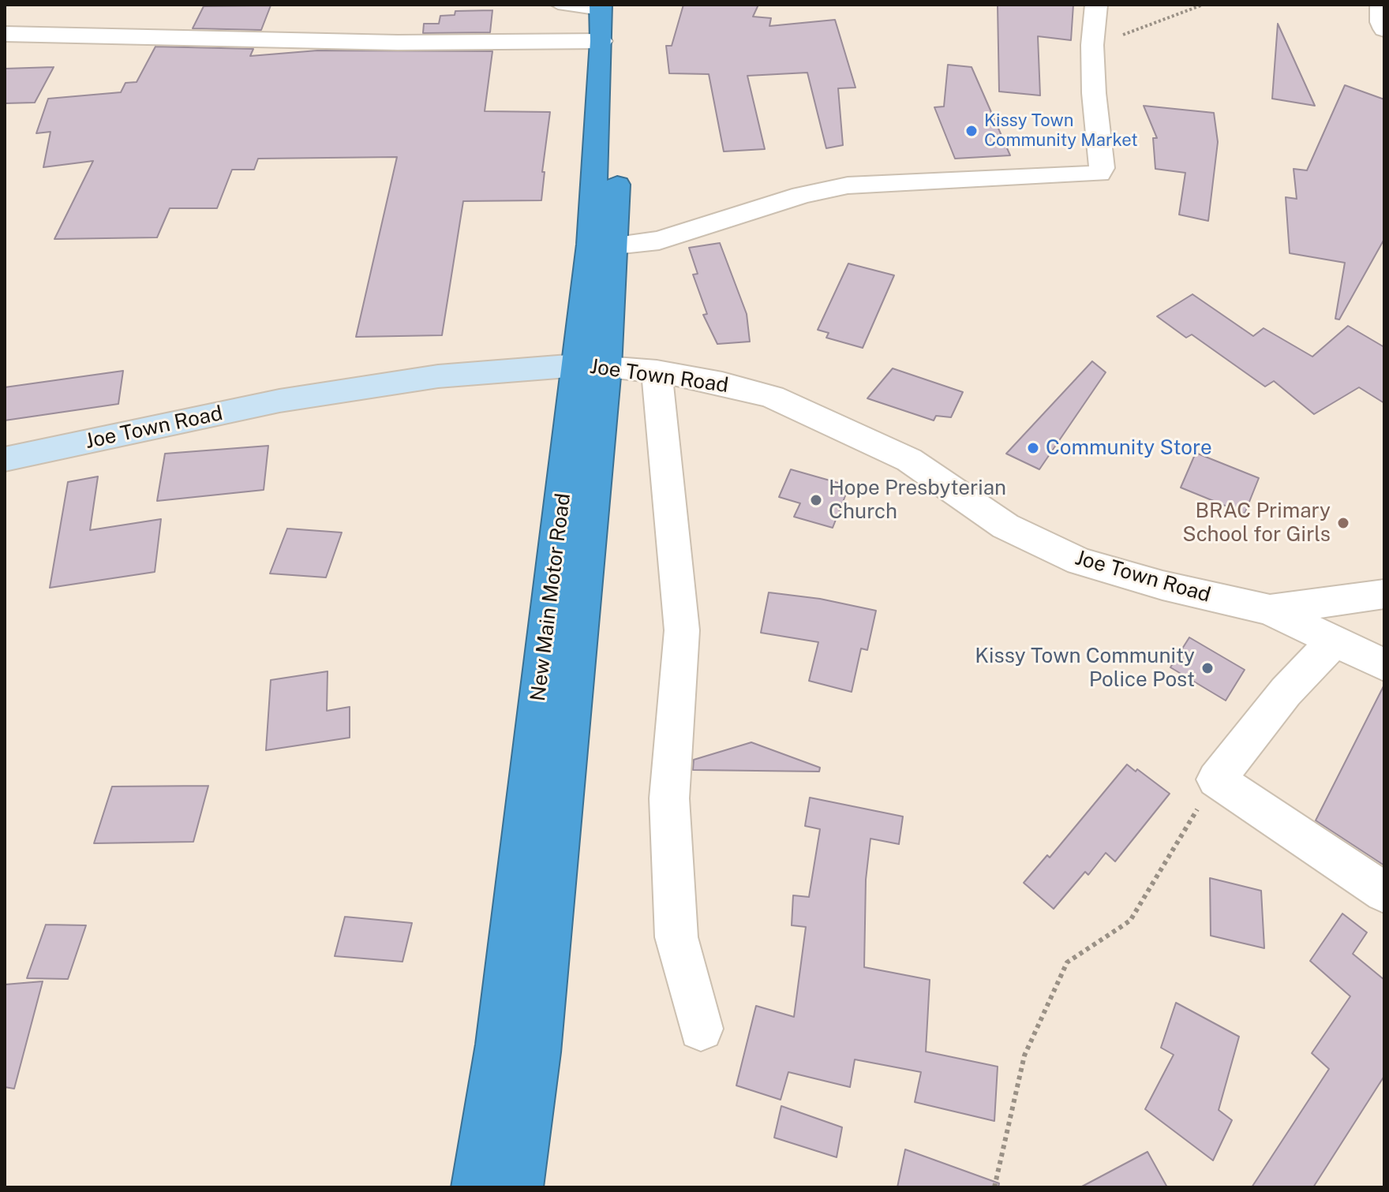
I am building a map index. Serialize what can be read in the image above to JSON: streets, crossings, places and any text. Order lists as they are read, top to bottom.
{
  "streets": {
    "highway": ["New Main Motor Road"],
    "street": ["Joe Town Road"]
  },
  "crossings": [
    ["Joe Town Road", "New Main Motor Road"]
  ],
  "places": [
    "Kissy Town Community Market",
    "Community Store",
    "Hope Presbyterian Church",
    "BRAC Primary School for Girls",
    "Kissy Town Community Police Post"
  ]
}
